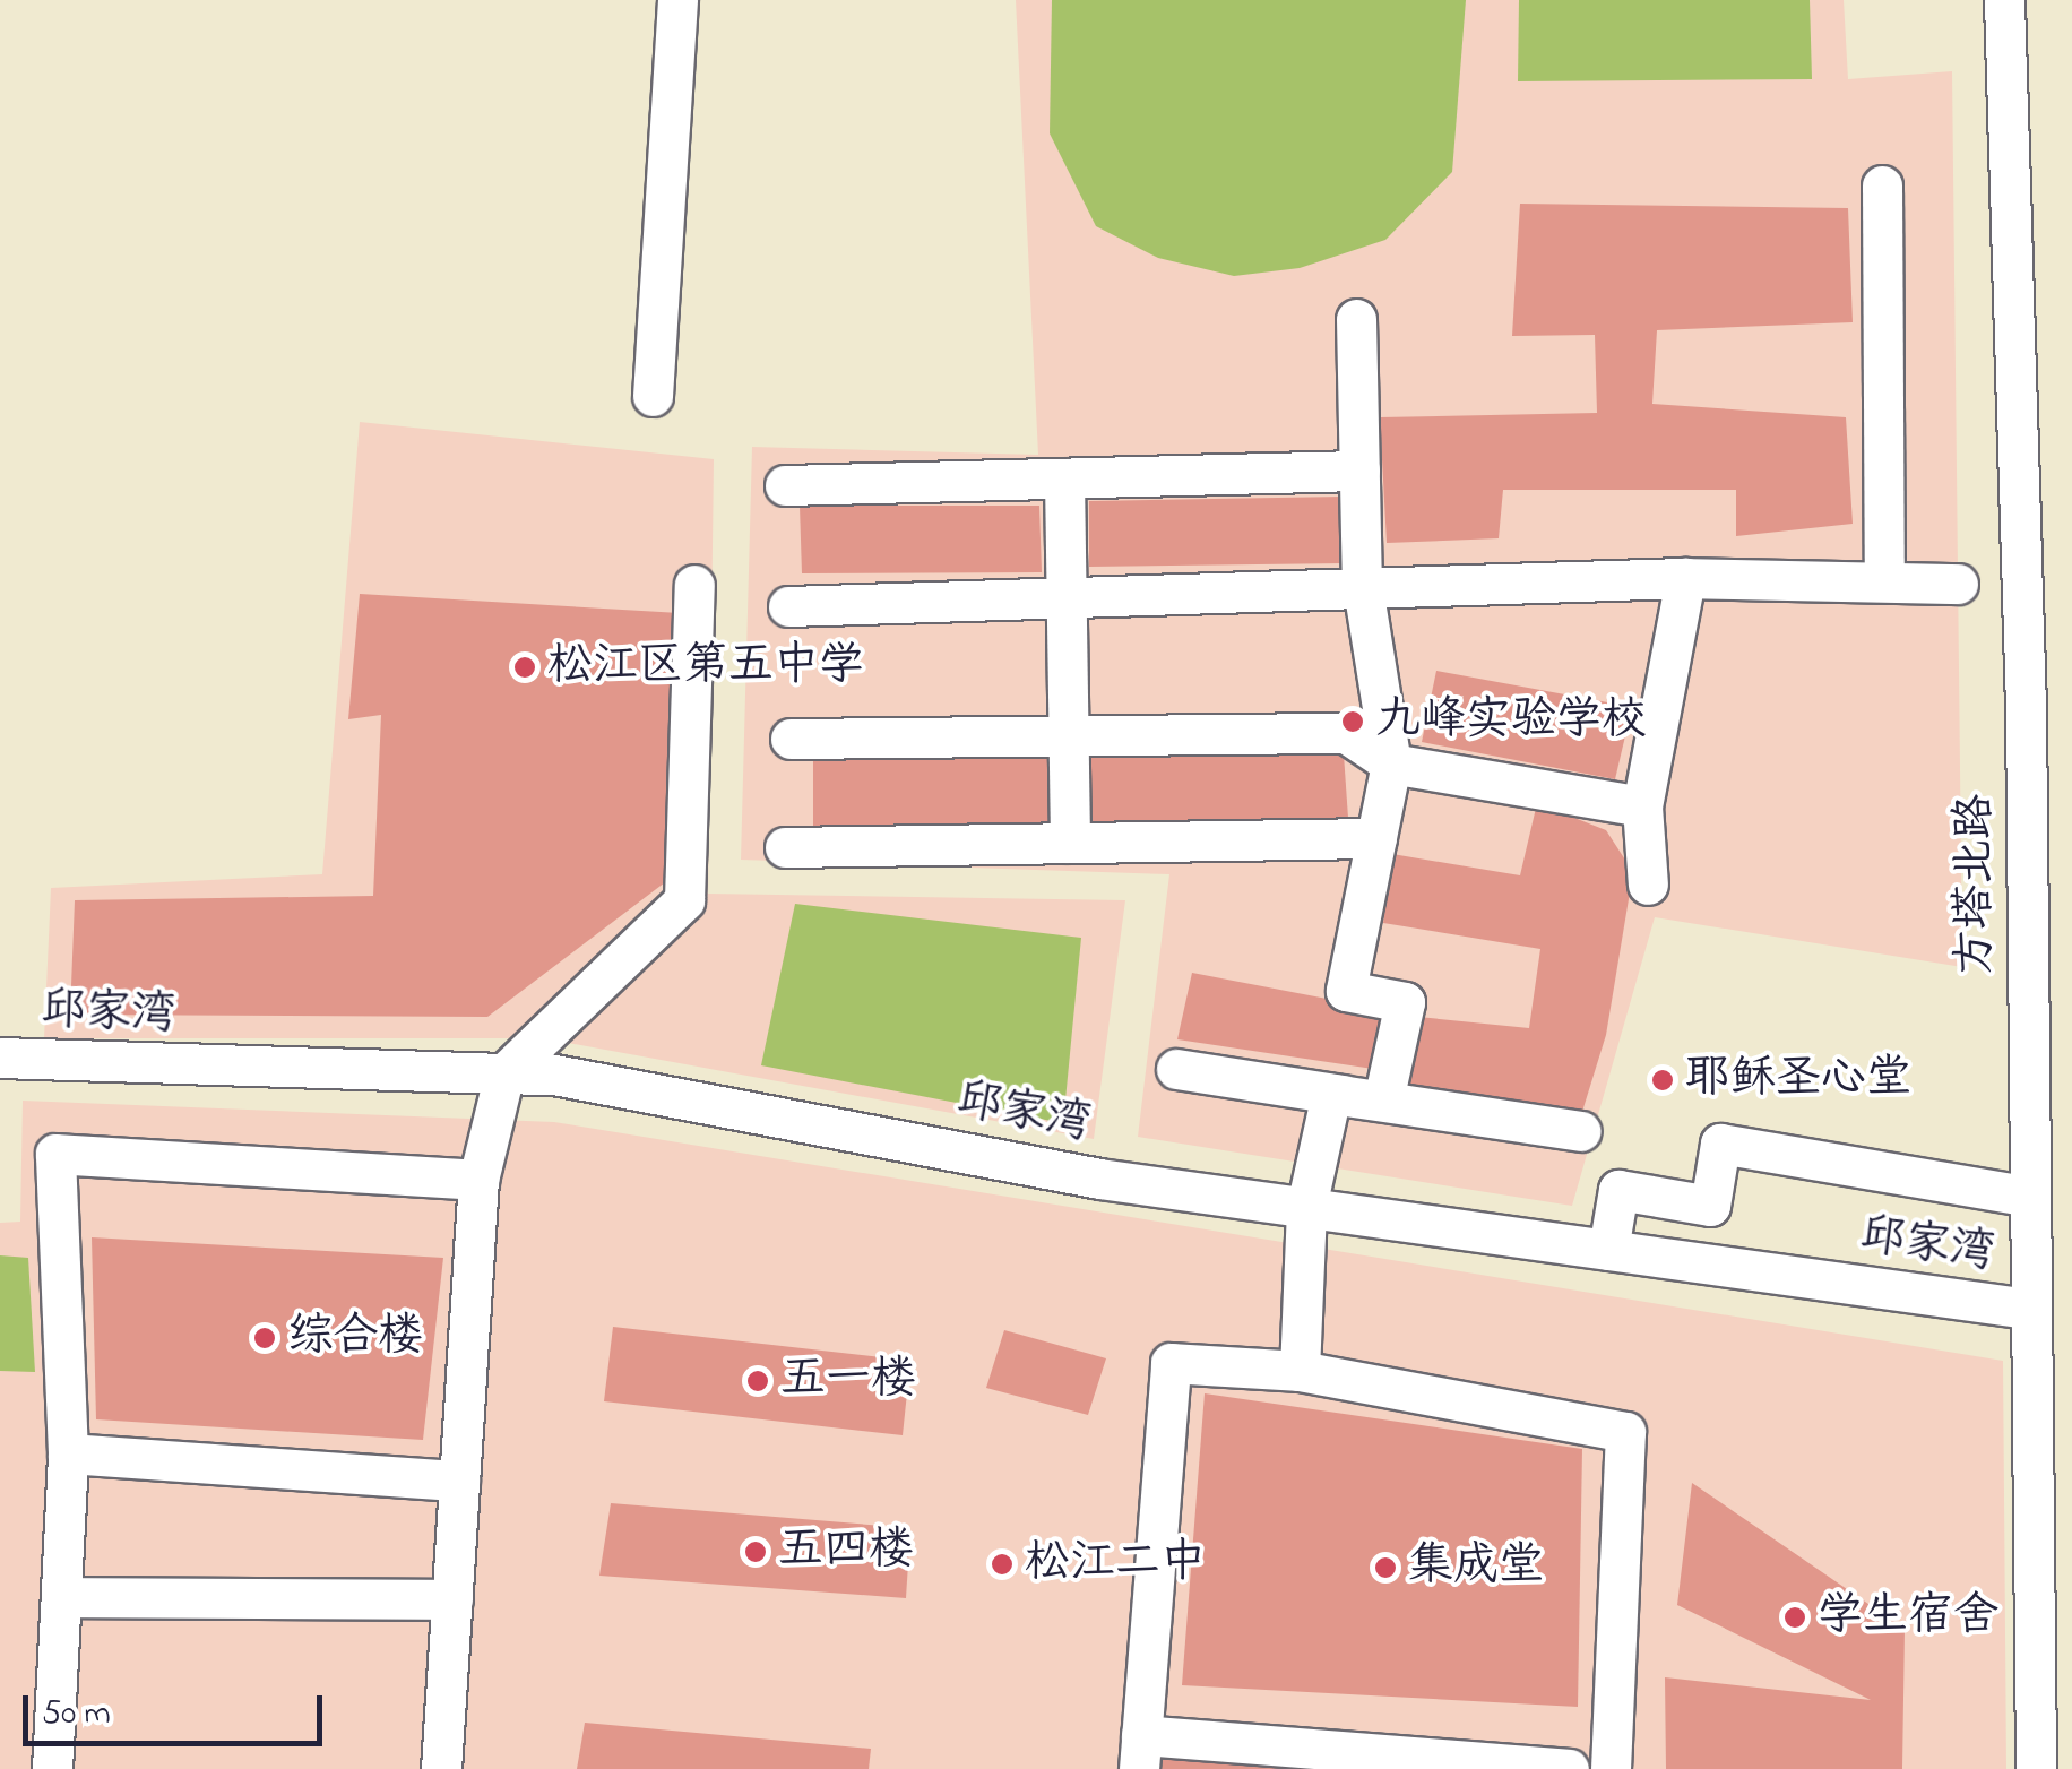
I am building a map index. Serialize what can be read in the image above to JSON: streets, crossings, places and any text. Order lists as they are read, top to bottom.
{
  "streets": {
    "street": ["方塔北路", "邱家湾"]
  },
  "crossings": [
    ["方塔北路", "邱家湾"]
  ],
  "places": [
    "松江区第五中学",
    "九峰实验学校",
    "耶稣圣心堂",
    "综合楼",
    "五一楼",
    "五四楼",
    "松江二中",
    "集成堂",
    "学生宿舍"
  ],
  "scale_bar": "50 m"
}
